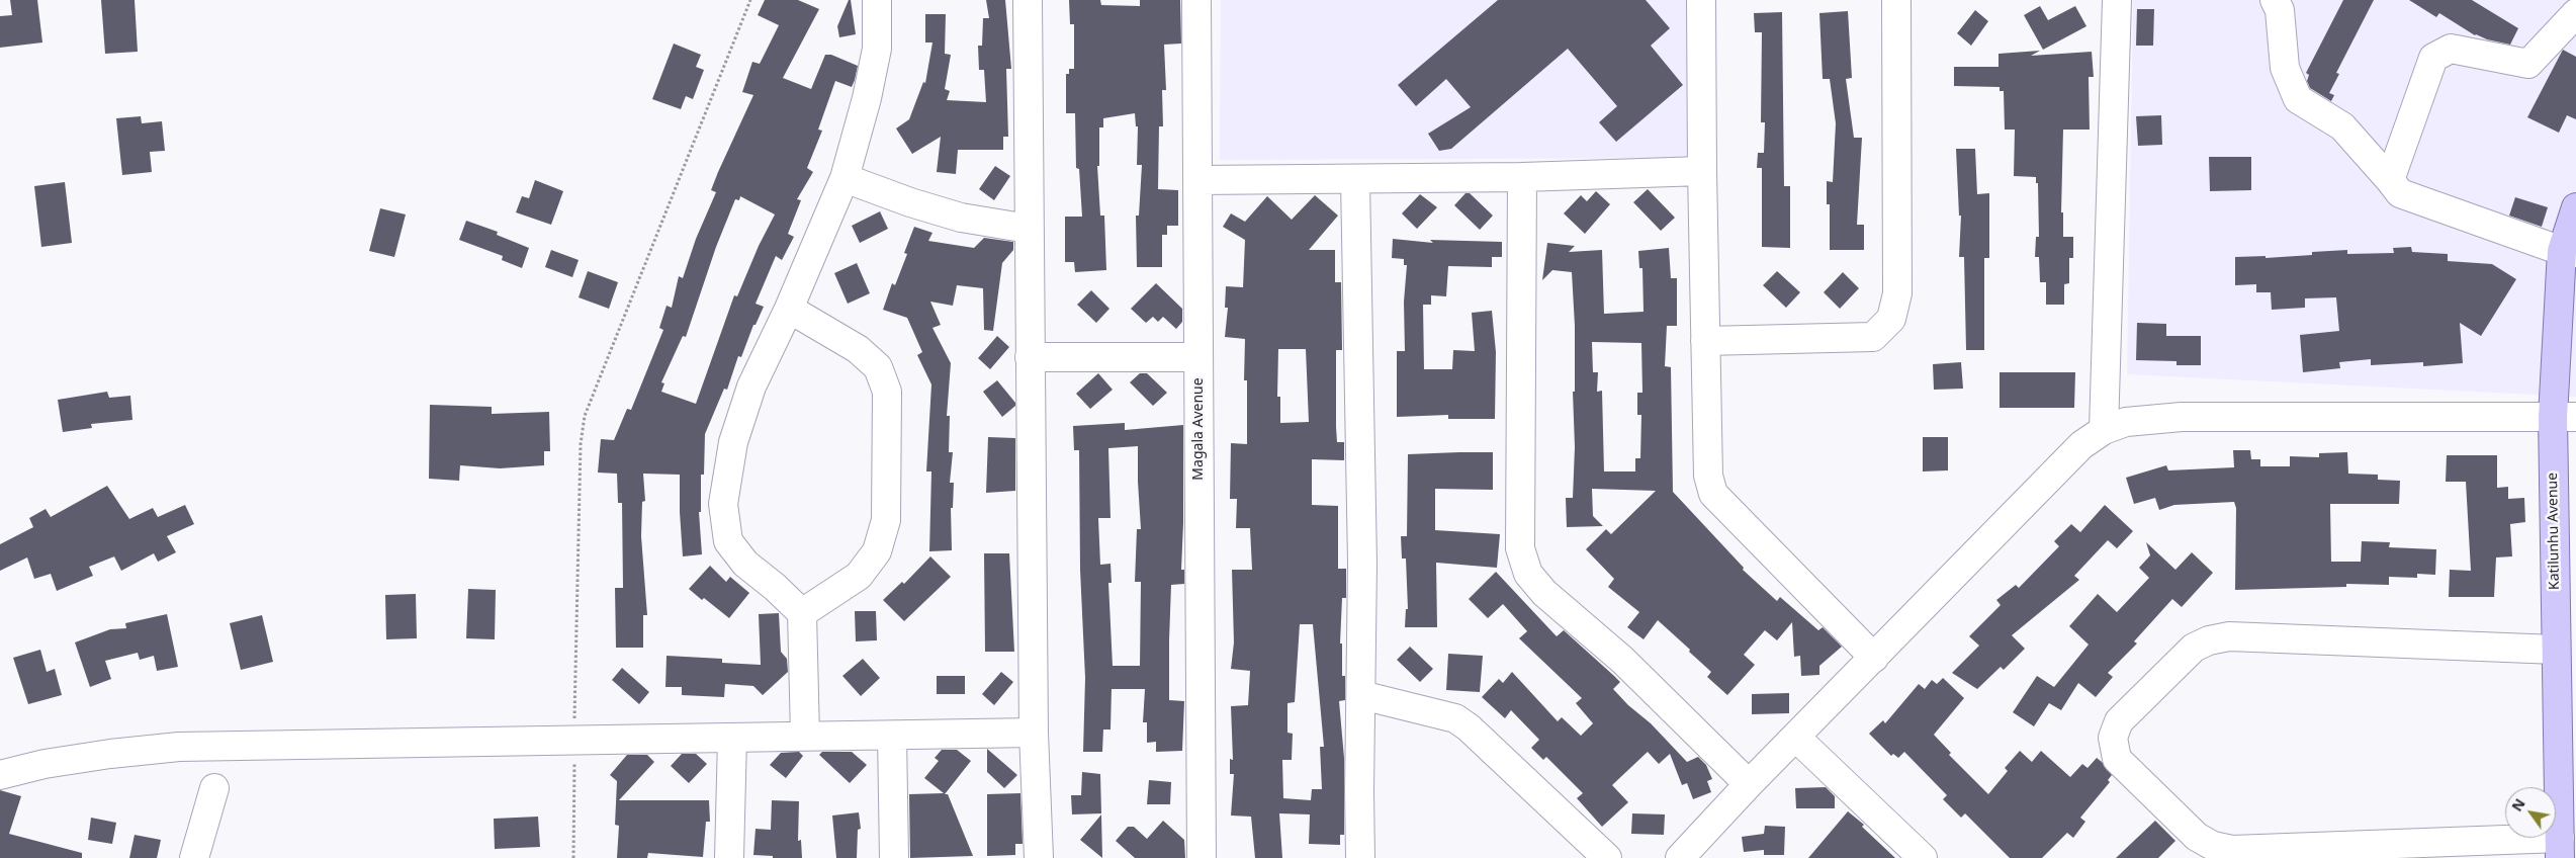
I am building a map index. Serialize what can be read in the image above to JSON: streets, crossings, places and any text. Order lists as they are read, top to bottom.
{
  "streets": {
    "main road": ["Katilunhu Avenue"],
    "street": ["Magala Avenue"]
  },
  "north": "top left"
}
